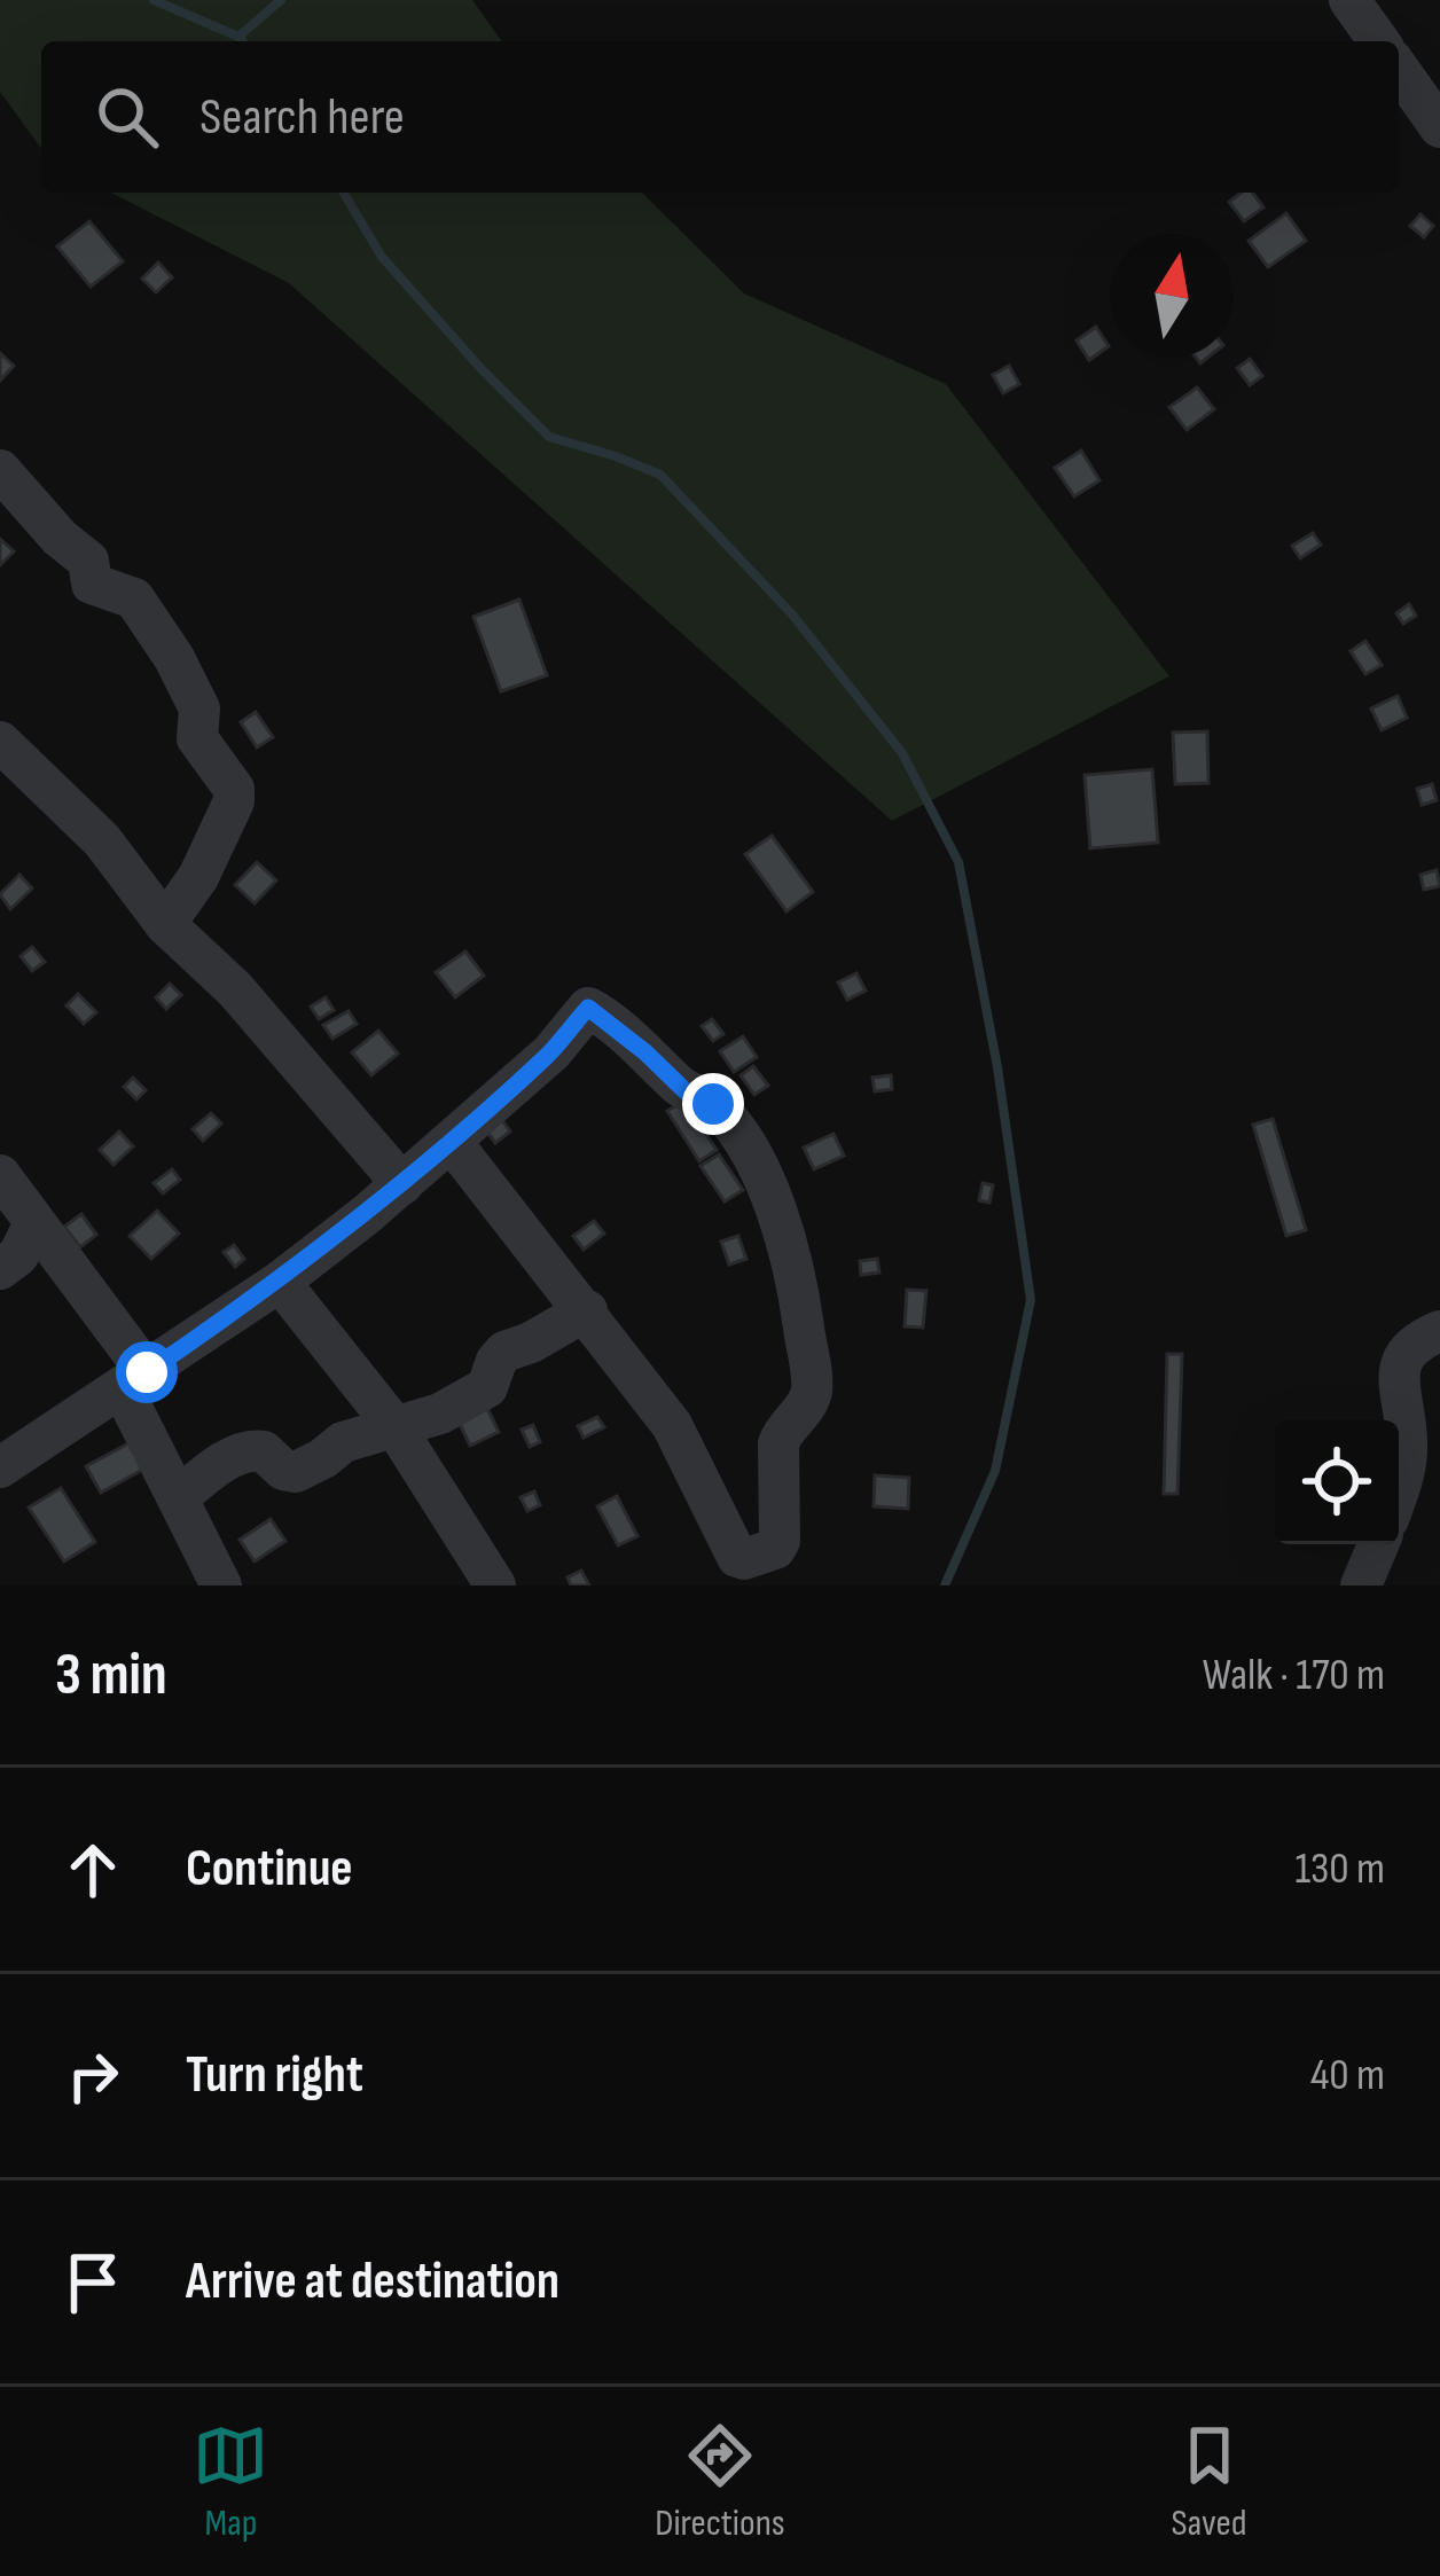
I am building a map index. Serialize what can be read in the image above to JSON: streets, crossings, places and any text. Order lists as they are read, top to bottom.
{
  "north": "top",
  "page": {
    "search": "Search here",
    "heading": ["3 min", "Walk · 170 m"],
    "list": [
      ["Continue", "130 m"],
      ["Turn right", "40 m"],
      "Arrive at destination"
    ],
    "nav": ["Map", "Directions", "Saved"]
  }
}
